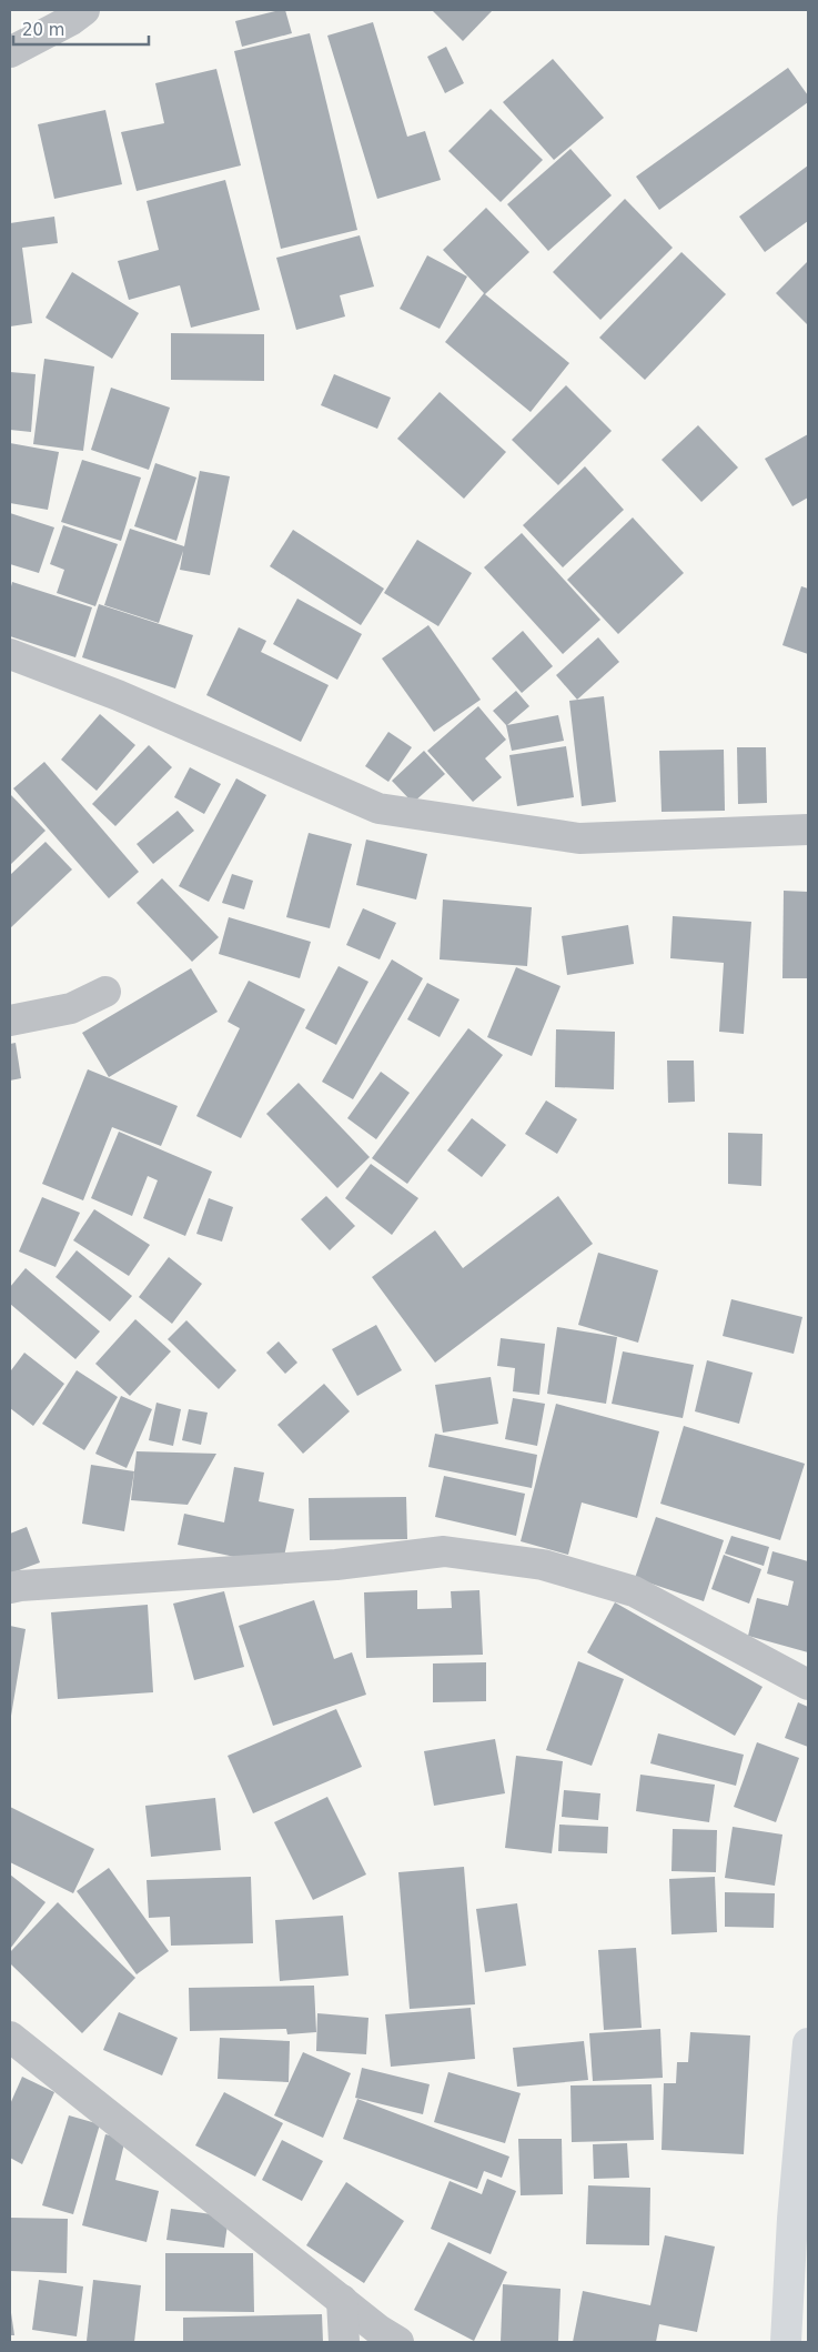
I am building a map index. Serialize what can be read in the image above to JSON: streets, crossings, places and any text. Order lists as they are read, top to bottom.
{
  "scale_bar": "20 m"
}
